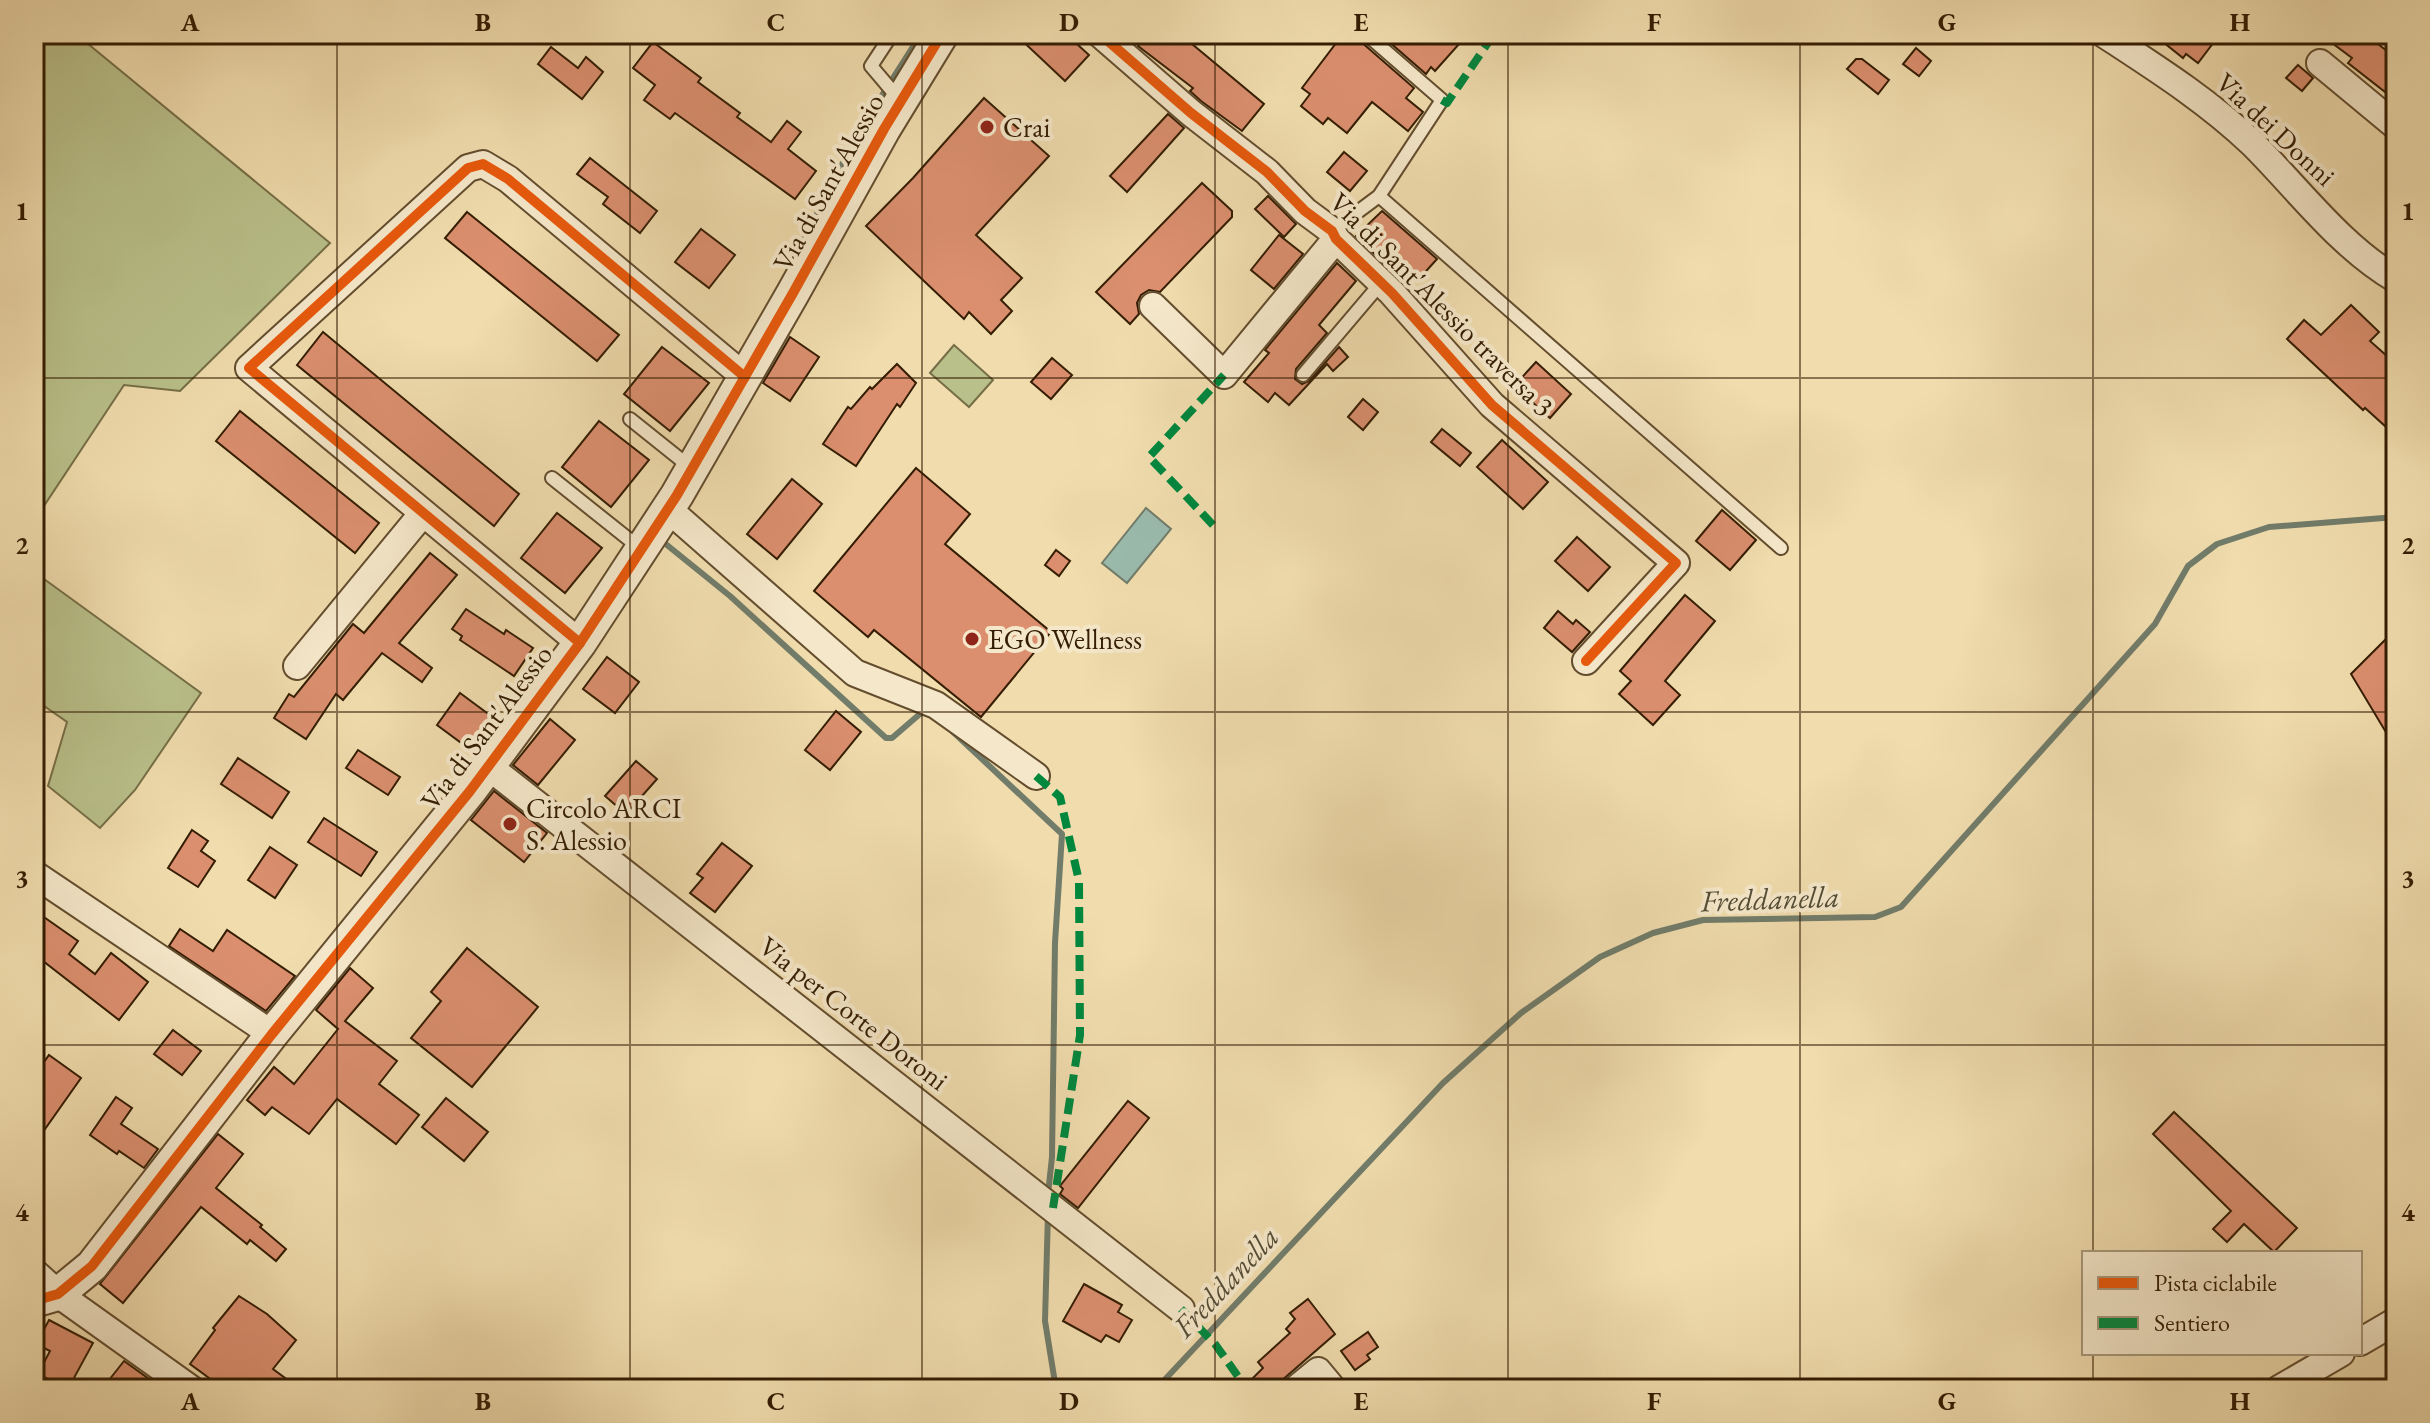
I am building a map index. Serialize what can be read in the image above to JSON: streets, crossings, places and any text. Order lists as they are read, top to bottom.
{
  "streets": {
    "street": [
      "Via dei Donni",
      "Via di Sant'Alessio",
      "Via di Sant'Alessio traversa 3",
      "Via per Corte Doroni"
    ]
  },
  "crossings": [
    ["Via di Sant'Alessio", "Via per Corte Doroni"]
  ],
  "water": ["Freddanella"],
  "places": ["Crai", "EGO Wellness", "Circolo ARCI S. Alessio"],
  "legend": ["Pista ciclabile", "Sentiero"],
  "grid": {
    "columns": [
      "A",
      "B",
      "C",
      "D",
      "E",
      "F",
      "G",
      "H"
    ],
    "rows": [
      "1",
      "2",
      "3",
      "4"
    ]
  }
}
